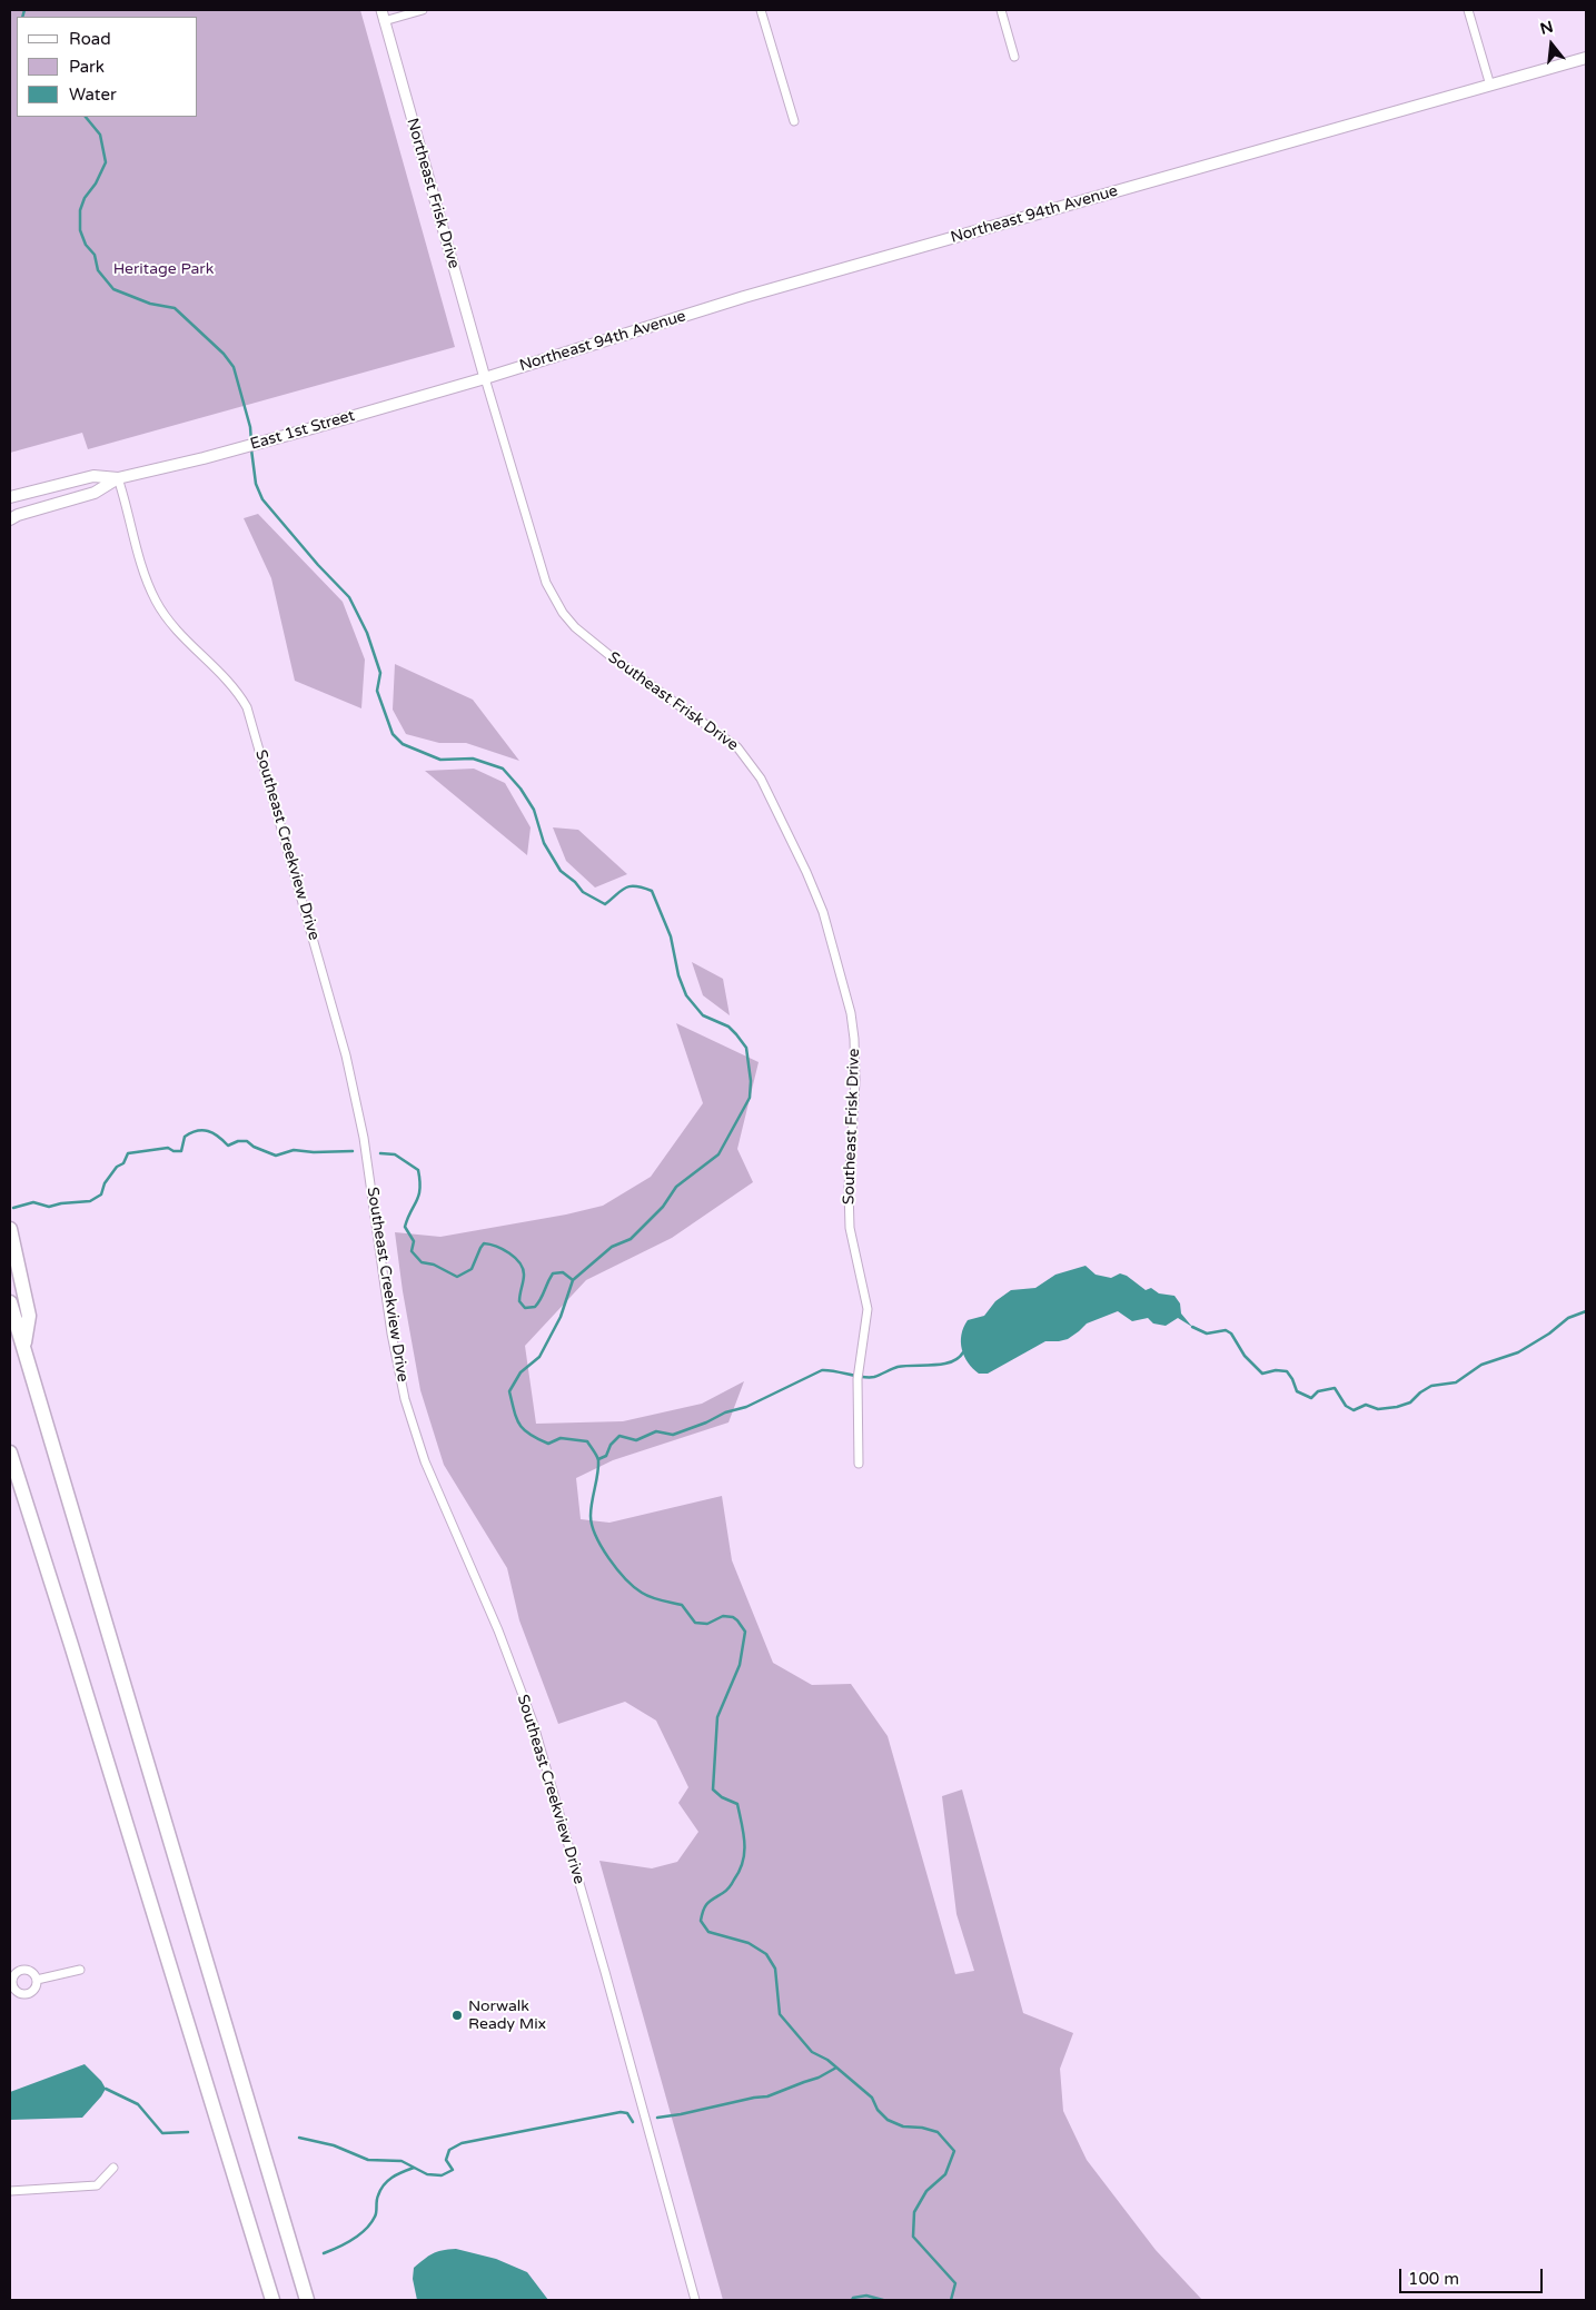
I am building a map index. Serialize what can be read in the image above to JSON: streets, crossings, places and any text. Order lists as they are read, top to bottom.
{
  "streets": {
    "main road": ["Northeast 94th Avenue", "East 1st Street"],
    "street": ["Northeast Frisk Drive", "Southeast Frisk Drive", "Southeast Creekview Drive"]
  },
  "crossings": [
    ["Northeast Frisk Drive", "Northeast 94th Avenue"],
    ["Northeast Frisk Drive", "East 1st Street"],
    ["Northeast Frisk Drive", "Southeast Frisk Drive"],
    ["Northeast 94th Avenue", "East 1st Street"],
    ["Northeast 94th Avenue", "Southeast Frisk Drive"],
    ["East 1st Street", "Southeast Frisk Drive"],
    ["East 1st Street", "Southeast Creekview Drive"]
  ],
  "parks": ["Heritage Park"],
  "places": ["Norwalk Ready Mix"],
  "legend": ["Road", "Park", "Water"],
  "scale_bar": "100 m",
  "north": "top"
}
